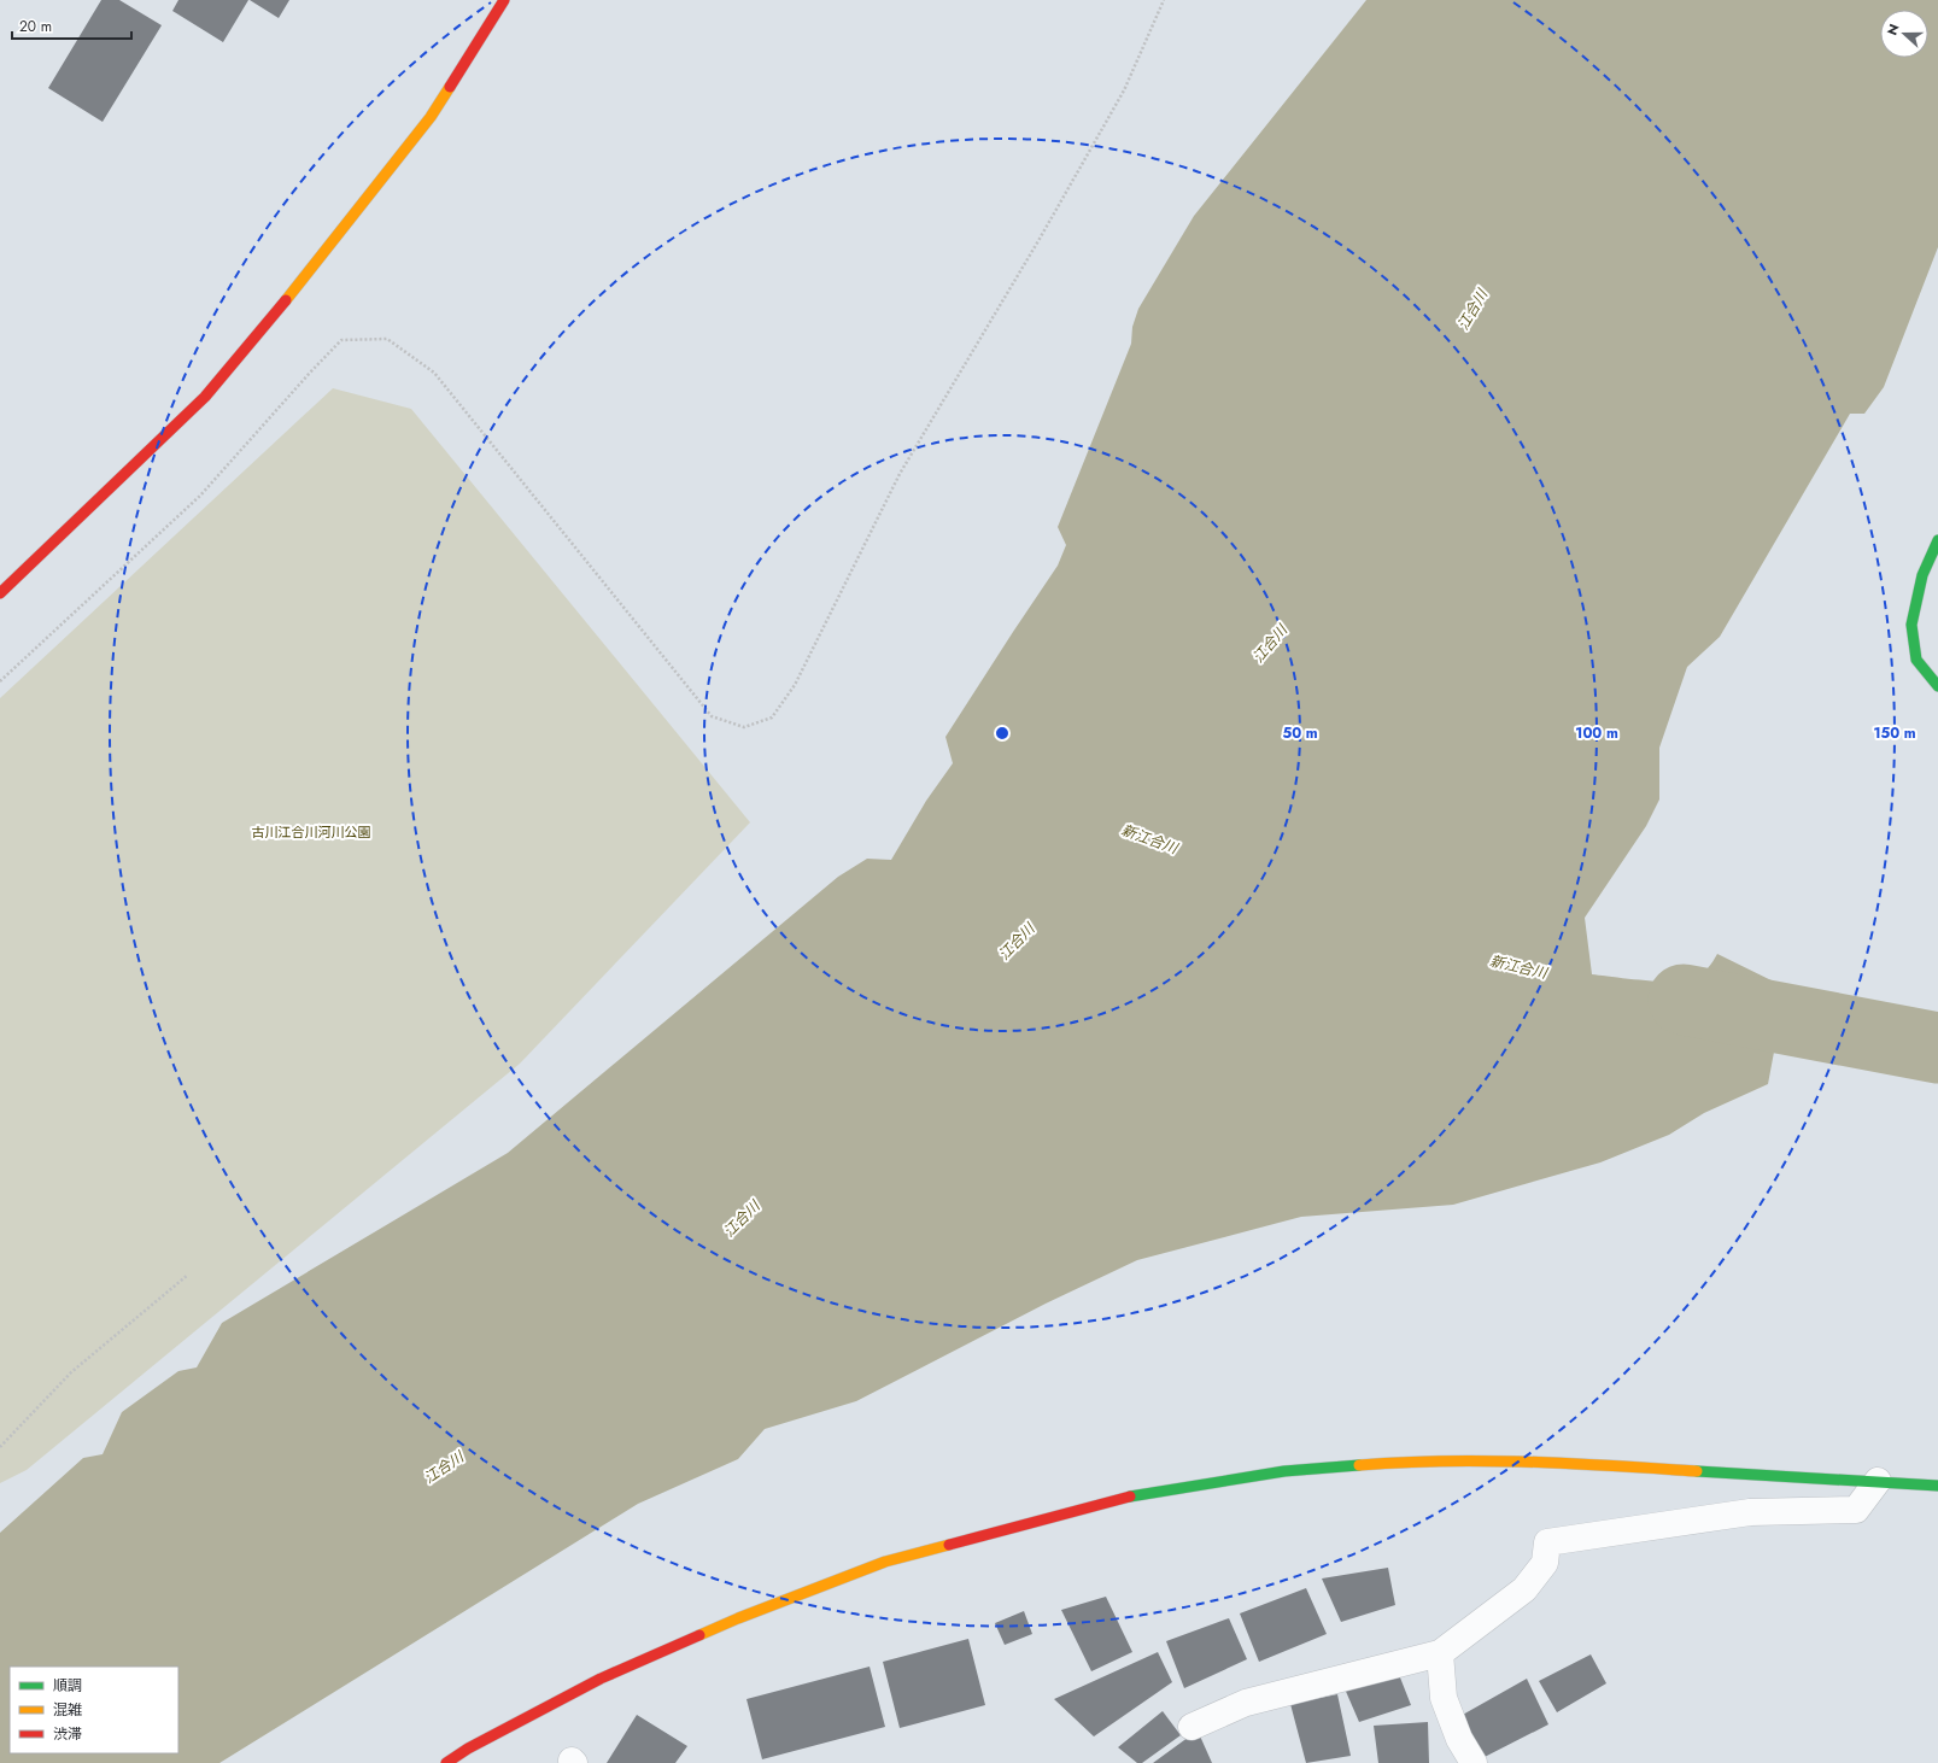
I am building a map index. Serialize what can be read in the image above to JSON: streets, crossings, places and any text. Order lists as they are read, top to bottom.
{
  "water": ["江合川", "新江合川"],
  "parks": ["古川江合川河川公園"],
  "legend": ["順調", "混雑", "渋滞"],
  "scale_bar": "20 m",
  "north": "left",
  "rings": ["50 m", "100 m", "150 m"]
}
